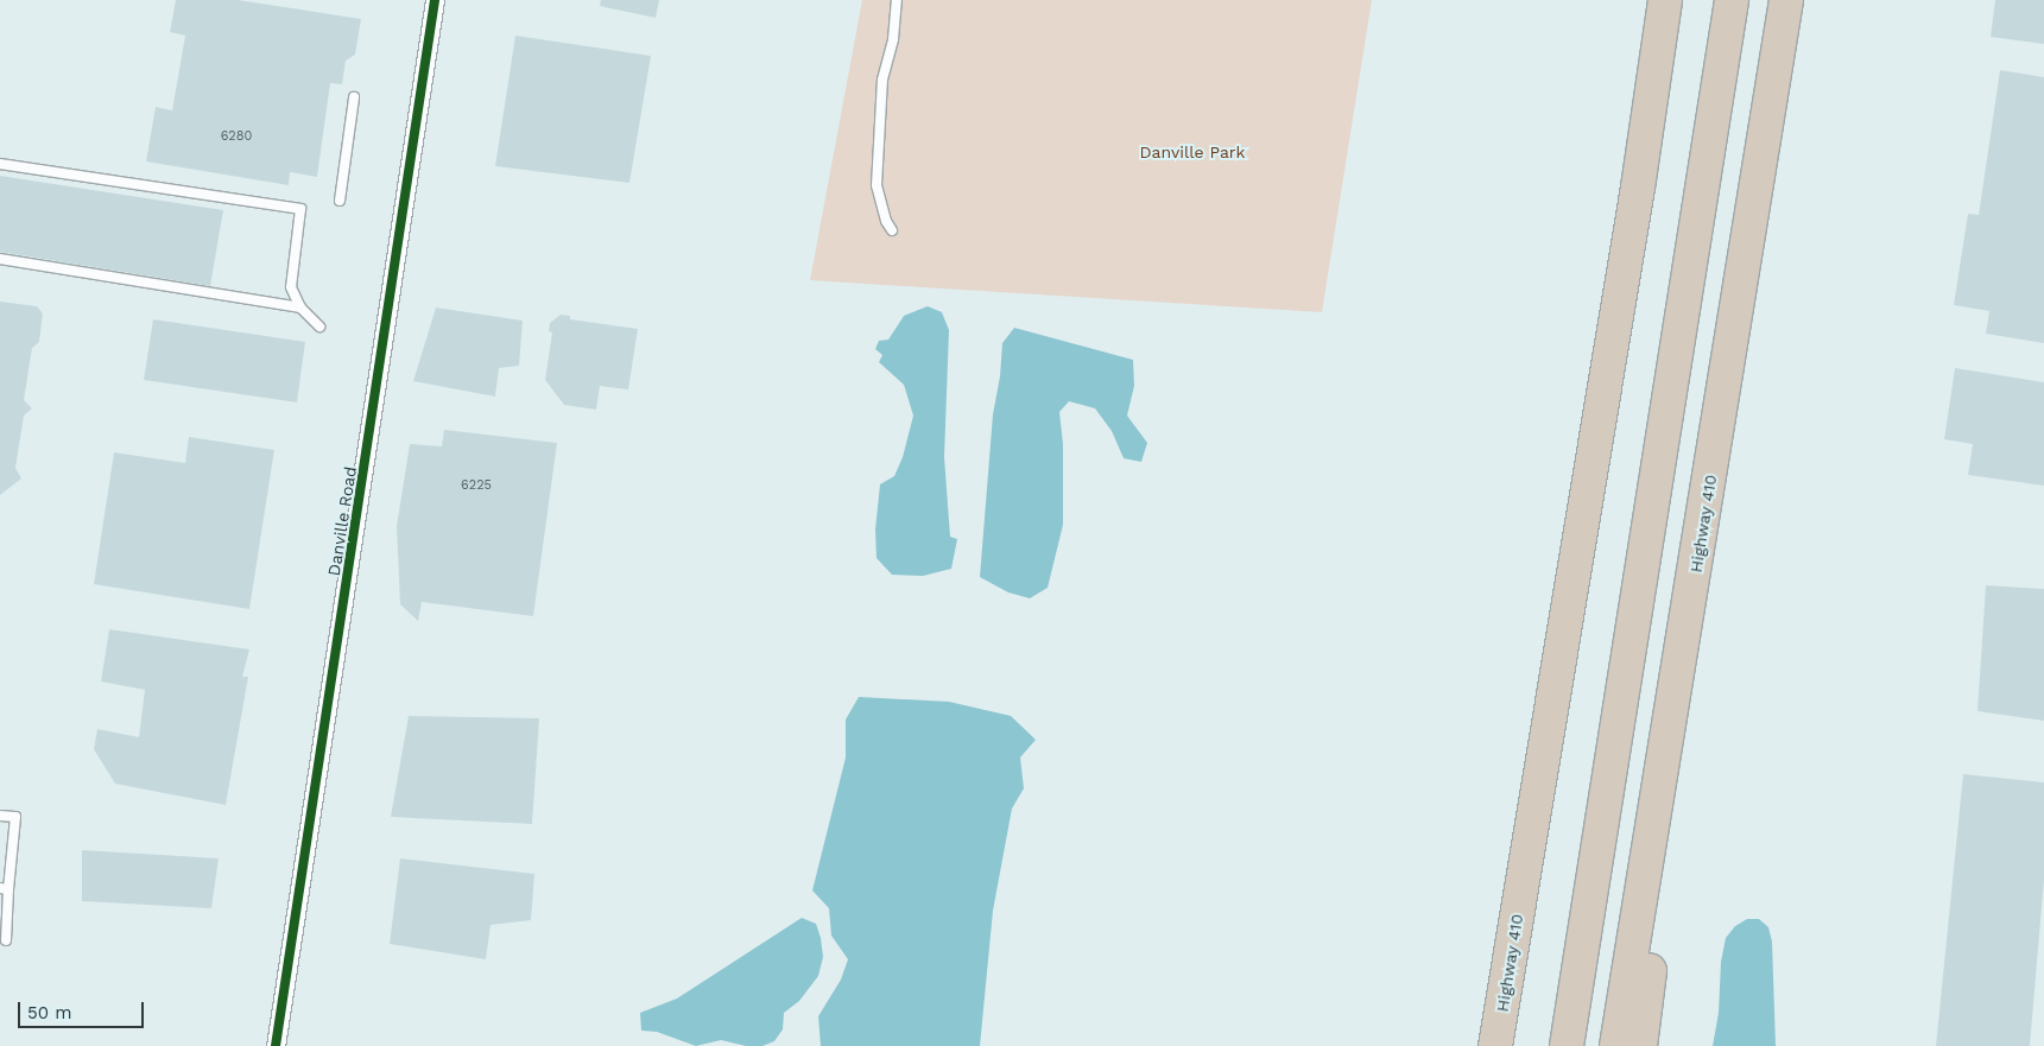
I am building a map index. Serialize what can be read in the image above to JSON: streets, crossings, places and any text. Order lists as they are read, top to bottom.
{
  "streets": {
    "highway": ["Highway 410"],
    "street": ["Danville Road"]
  },
  "parks": ["Danville Park"],
  "house_numbers": ["6280", "6225"],
  "scale_bar": "50 m"
}
